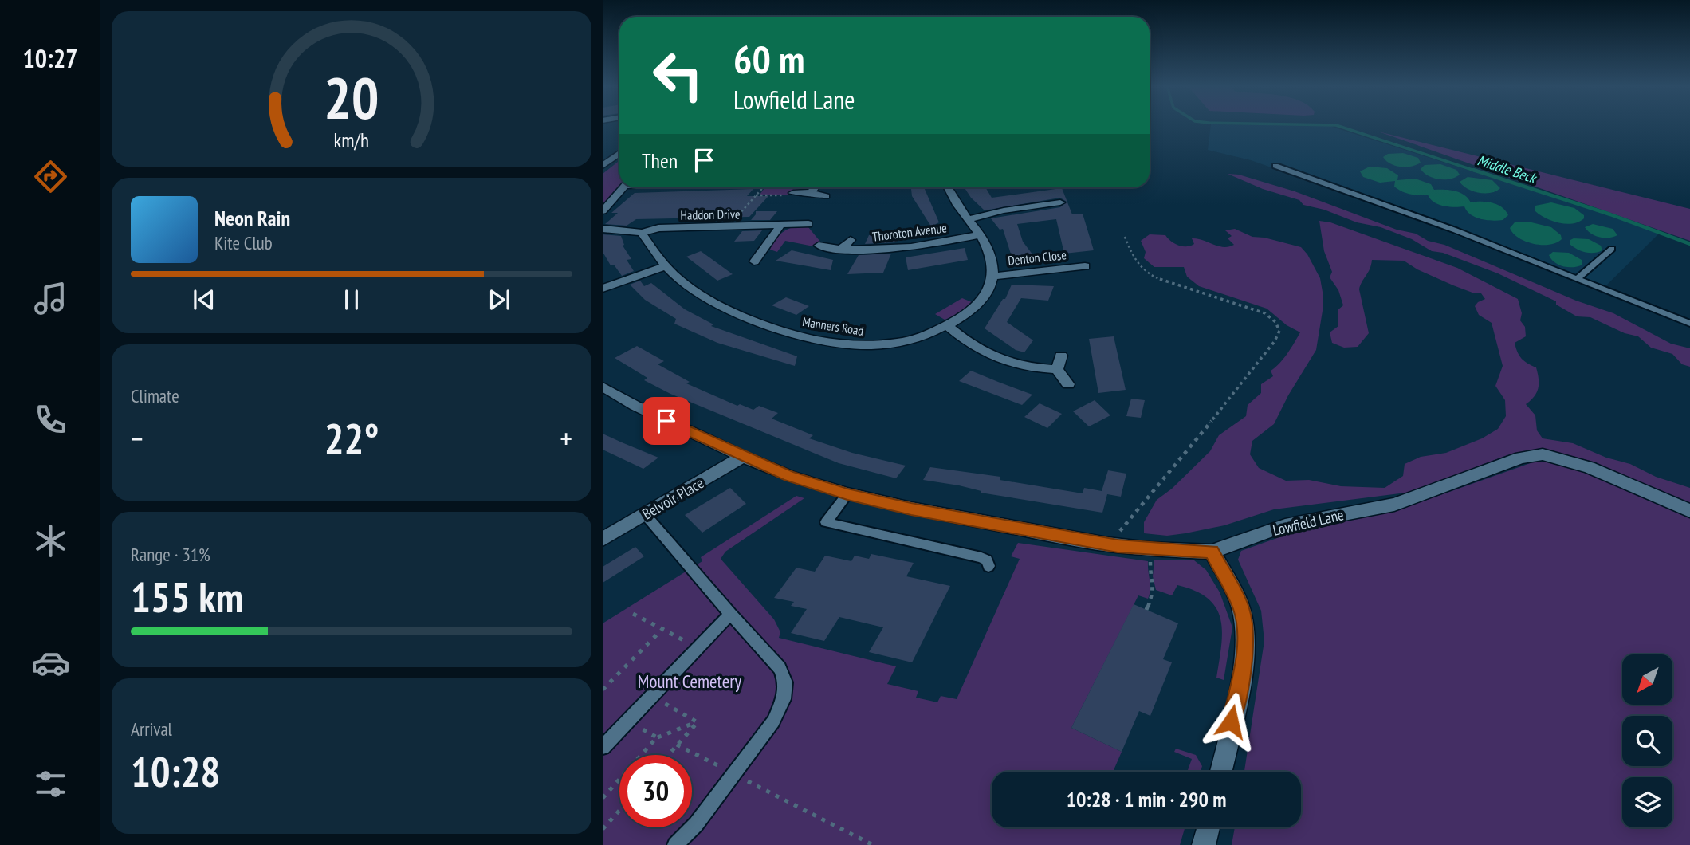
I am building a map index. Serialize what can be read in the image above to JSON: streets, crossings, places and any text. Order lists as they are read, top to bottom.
{
  "streets": {
    "street": [
      "Haddon Drive",
      "Thoroton Avenue",
      "Denton Close",
      "Manners Road",
      "Belvoir Place",
      "Lowfield Lane"
    ]
  },
  "crossings": [
    ["Haddon Drive", "Manners Road"],
    ["Denton Close", "Manners Road"],
    ["Belvoir Place", "Lowfield Lane"]
  ],
  "water": ["Middle Beck"],
  "parks": ["Mount Cemetery"],
  "north": "bottom left",
  "page": {
    "tabs": "10:27",
    "turn": ["60 m", "Lowfield Lane"],
    "then": "Then",
    "song": ["Neon Rain", "Kite Club"],
    "tile": [
      "Climate",
      ["Range · 31%", "155 km"],
      ["Arrival", "10:28"]
    ],
    "heat": ["−", "22°", "+"],
    "limit": "30",
    "trip": "10:28 · 1 min · 290 m",
    "gauge": ["20", "km/h"]
  }
}
